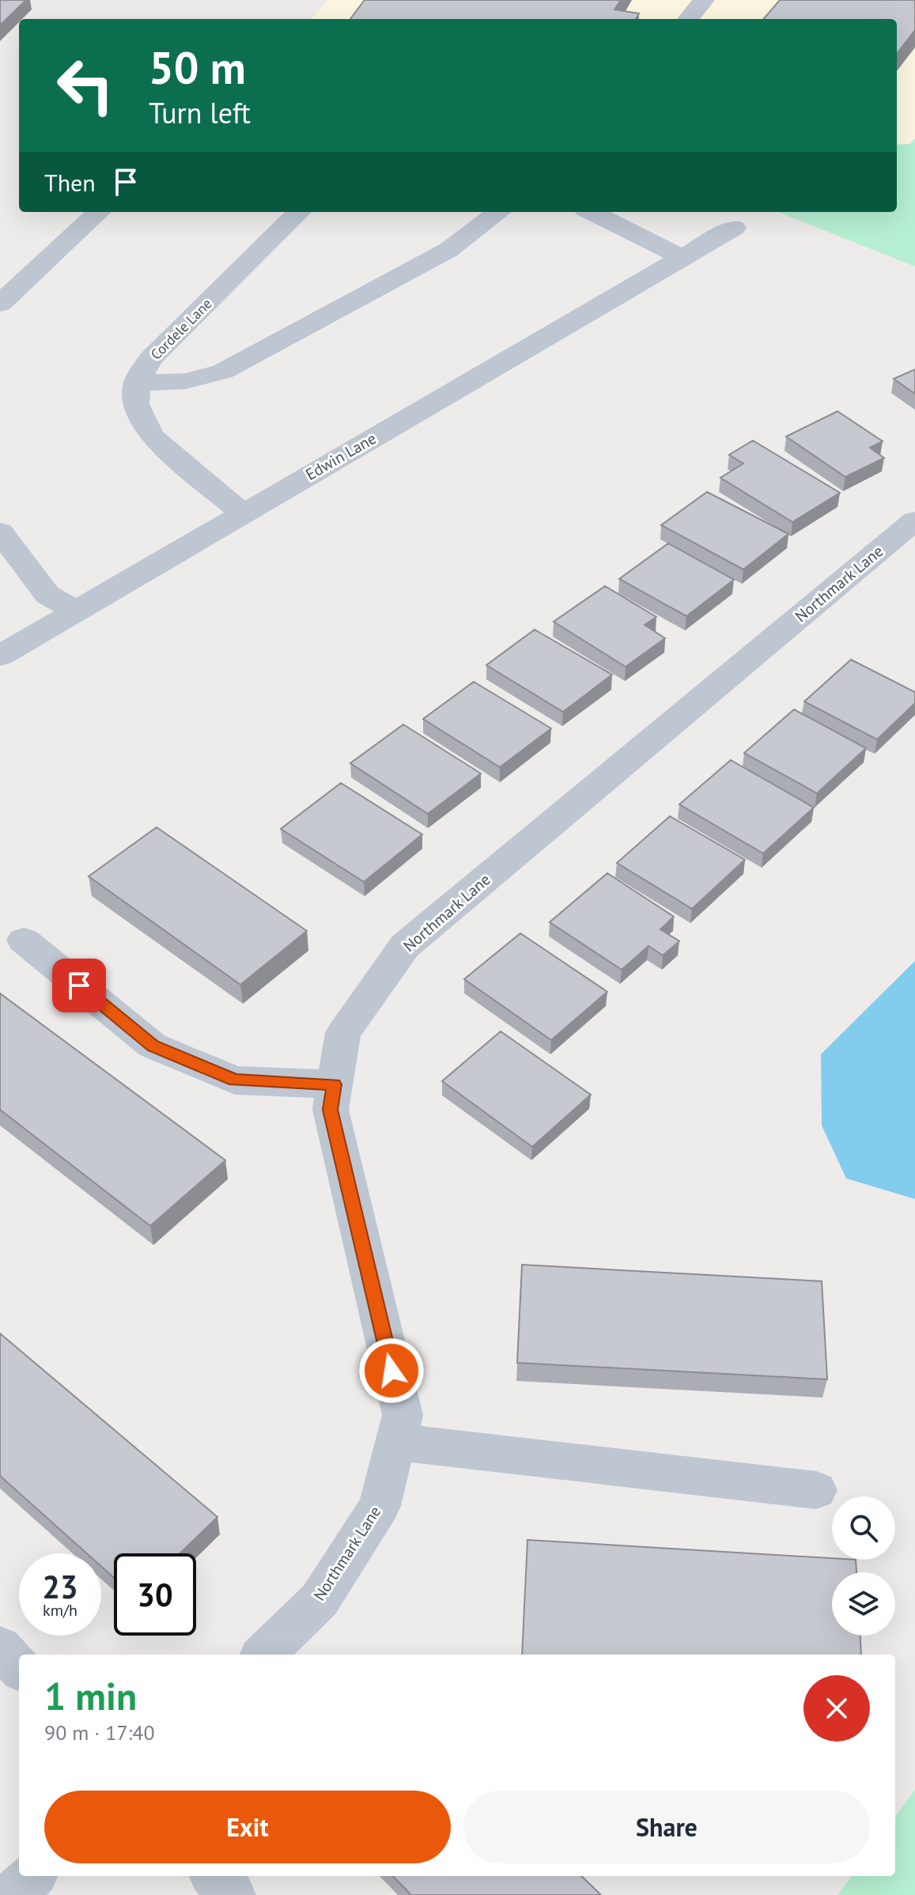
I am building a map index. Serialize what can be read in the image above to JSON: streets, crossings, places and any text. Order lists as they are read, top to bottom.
{
  "streets": {
    "street": ["Cordele Lane", "Edwin Lane", "Northmark Lane"]
  },
  "page": {
    "turn": ["50 m", "Turn left"],
    "then": "Then",
    "speed": "23 km/h",
    "limit": "30",
    "heading": ["1 min", "90 m · 17:40"],
    "buttons": ["Exit", "Share"]
  }
}
